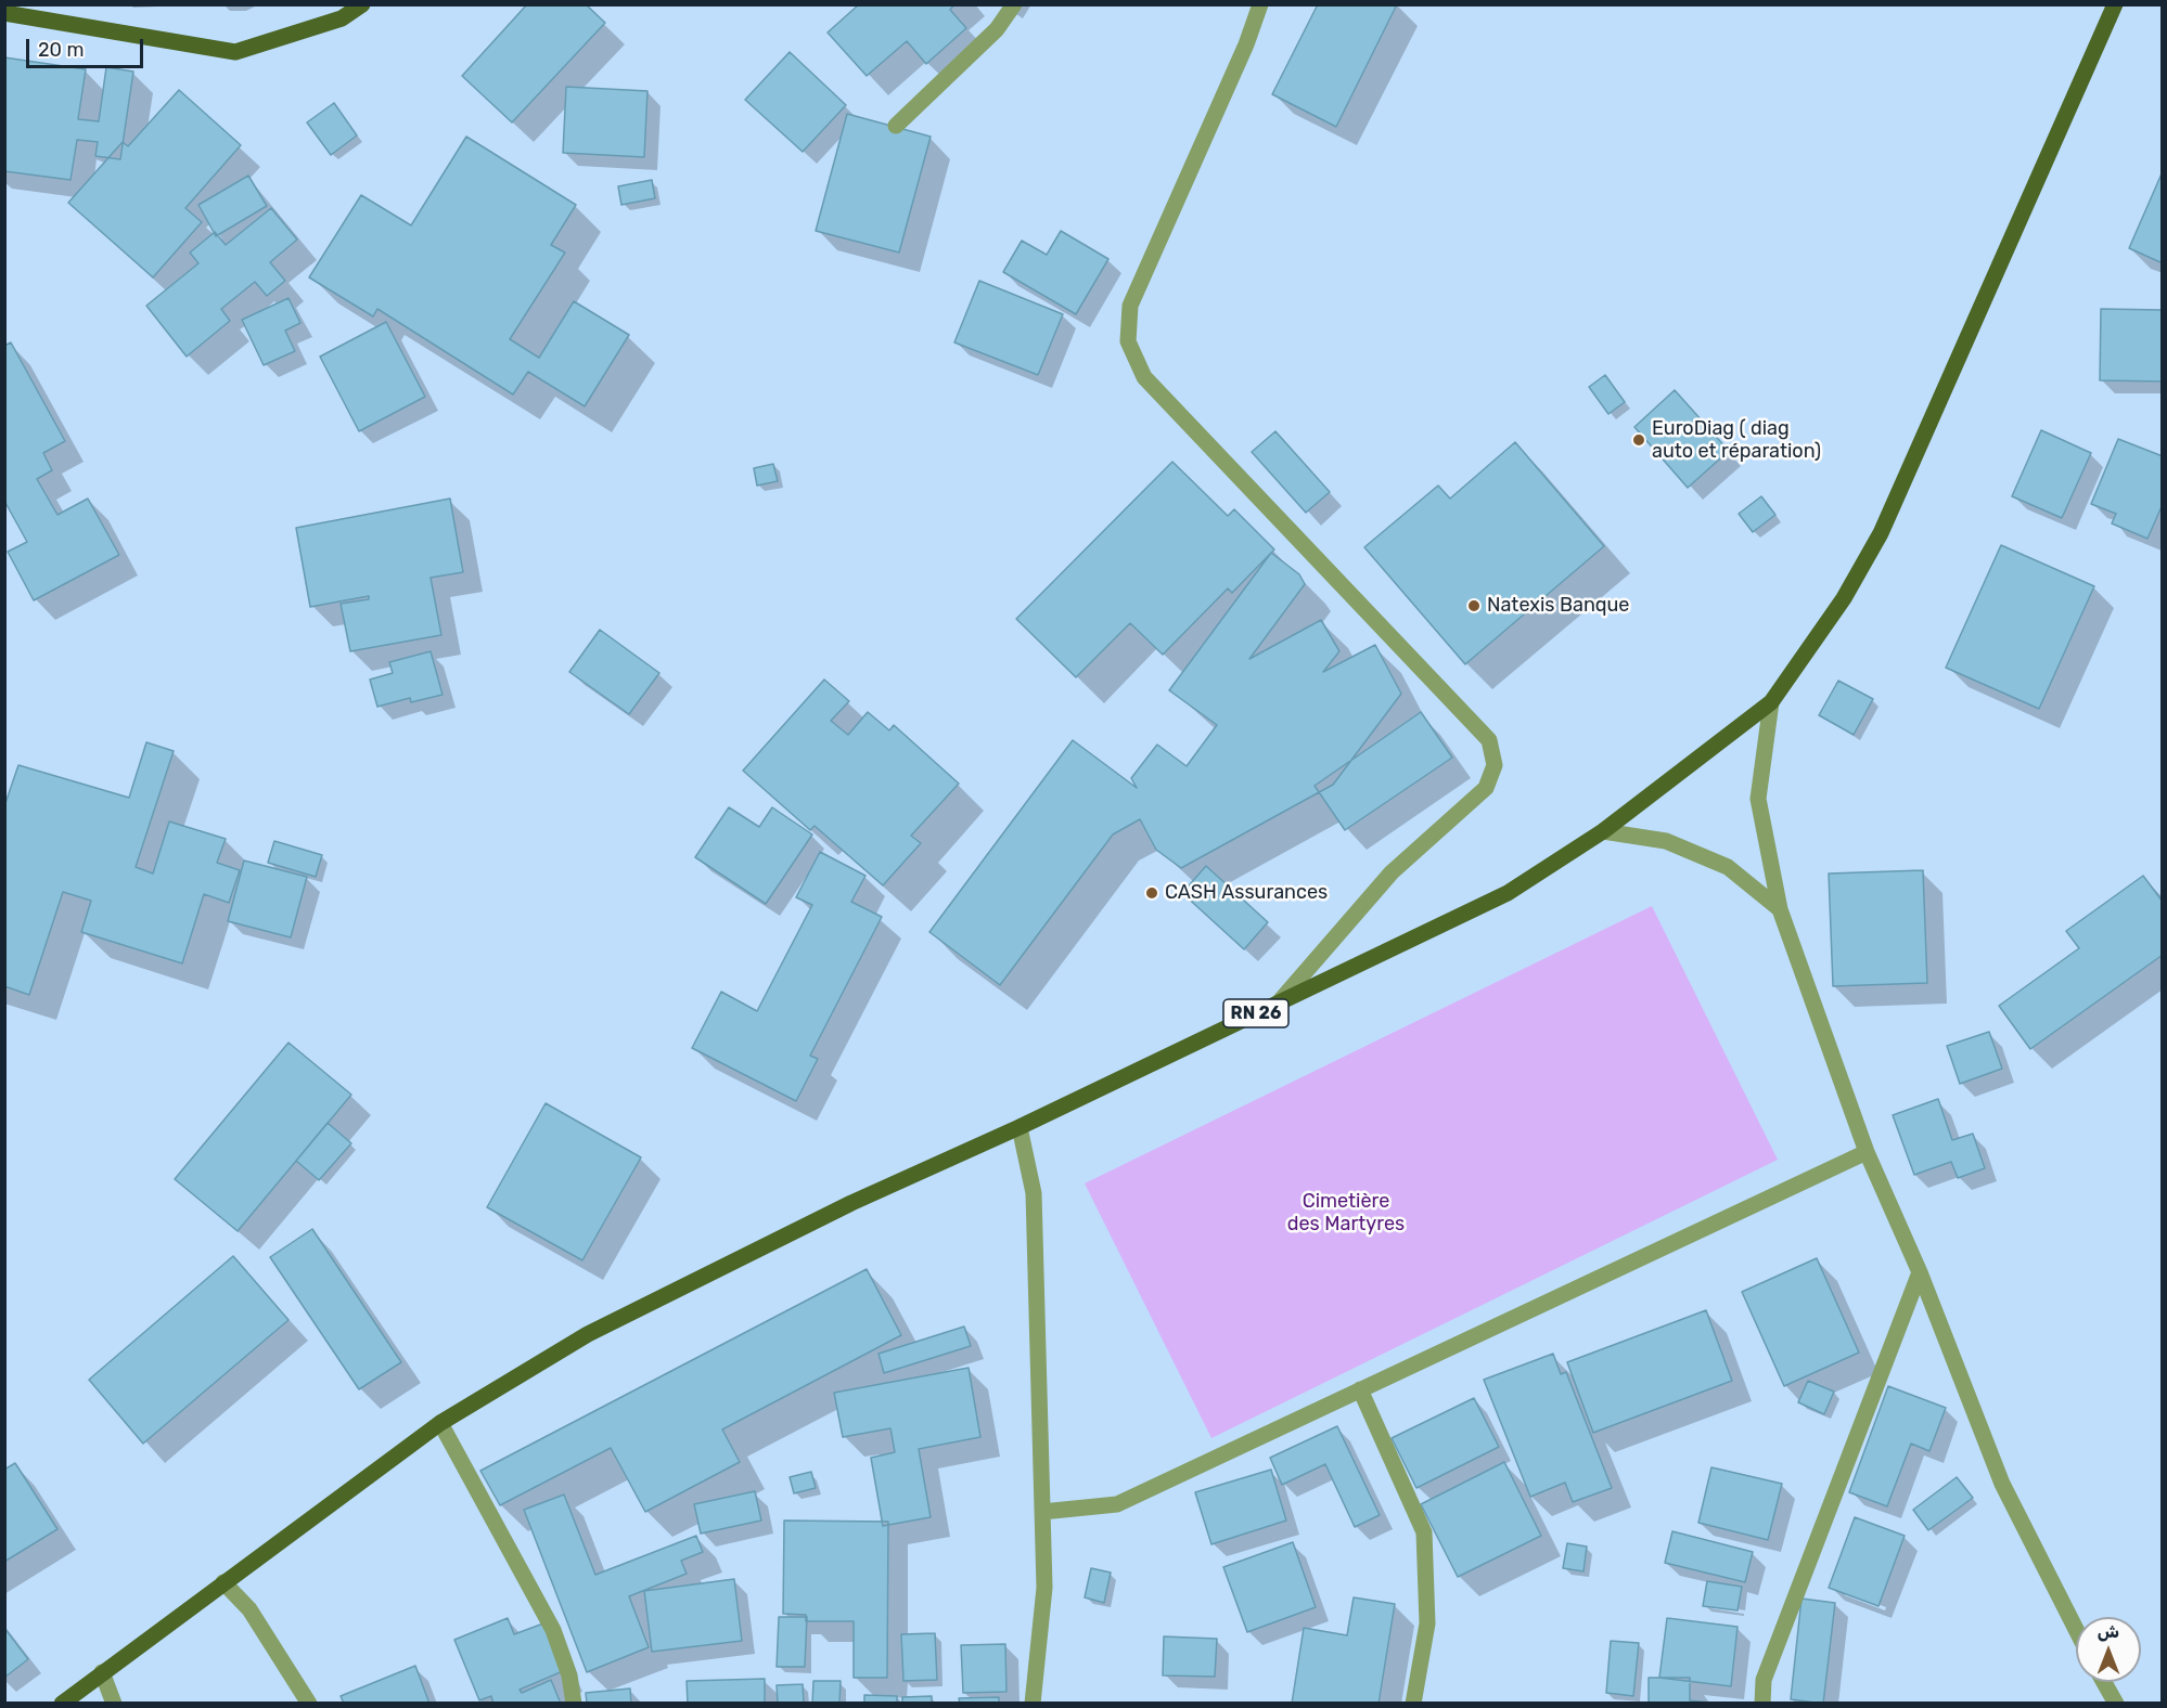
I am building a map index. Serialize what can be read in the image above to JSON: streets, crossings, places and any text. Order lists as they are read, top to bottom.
{
  "streets": {
    "main road": ["RN 26"]
  },
  "parks": ["Cimetière des Martyres"],
  "places": ["EuroDiag ( diag auto et réparation)", "Natexis Banque", "CASH Assurances"],
  "scale_bar": "20 m",
  "north": "top"
}
